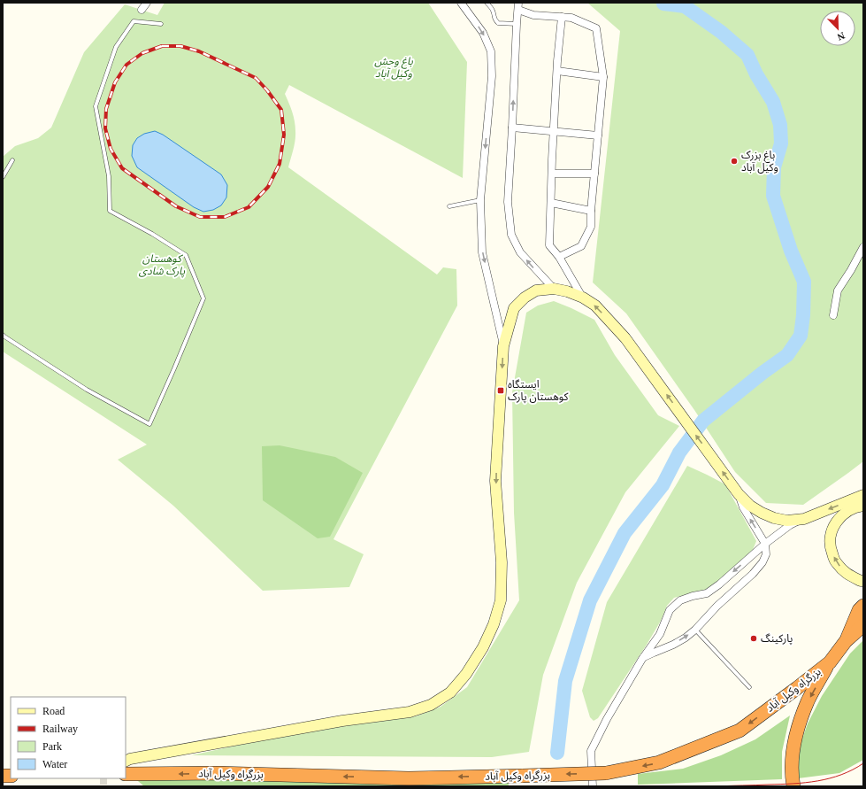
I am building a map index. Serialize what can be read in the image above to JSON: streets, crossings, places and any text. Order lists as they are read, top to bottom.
{
  "streets": {
    "highway": ["بزرگراه وکیل آباد"]
  },
  "one_way": ["بزرگراه وکیل آباد"],
  "parks": ["باغ وحش وکیل آباد", "کوهستان پارک شادی"],
  "places": {
    "other": ["باغ بزرک وکیل آباد", "پارکینگ"],
    "transit": ["ایستگاه کوهستان پارک"]
  },
  "legend": [
    "Road",
    "Railway",
    "Park",
    "Water"
  ],
  "north": "bottom right"
}
